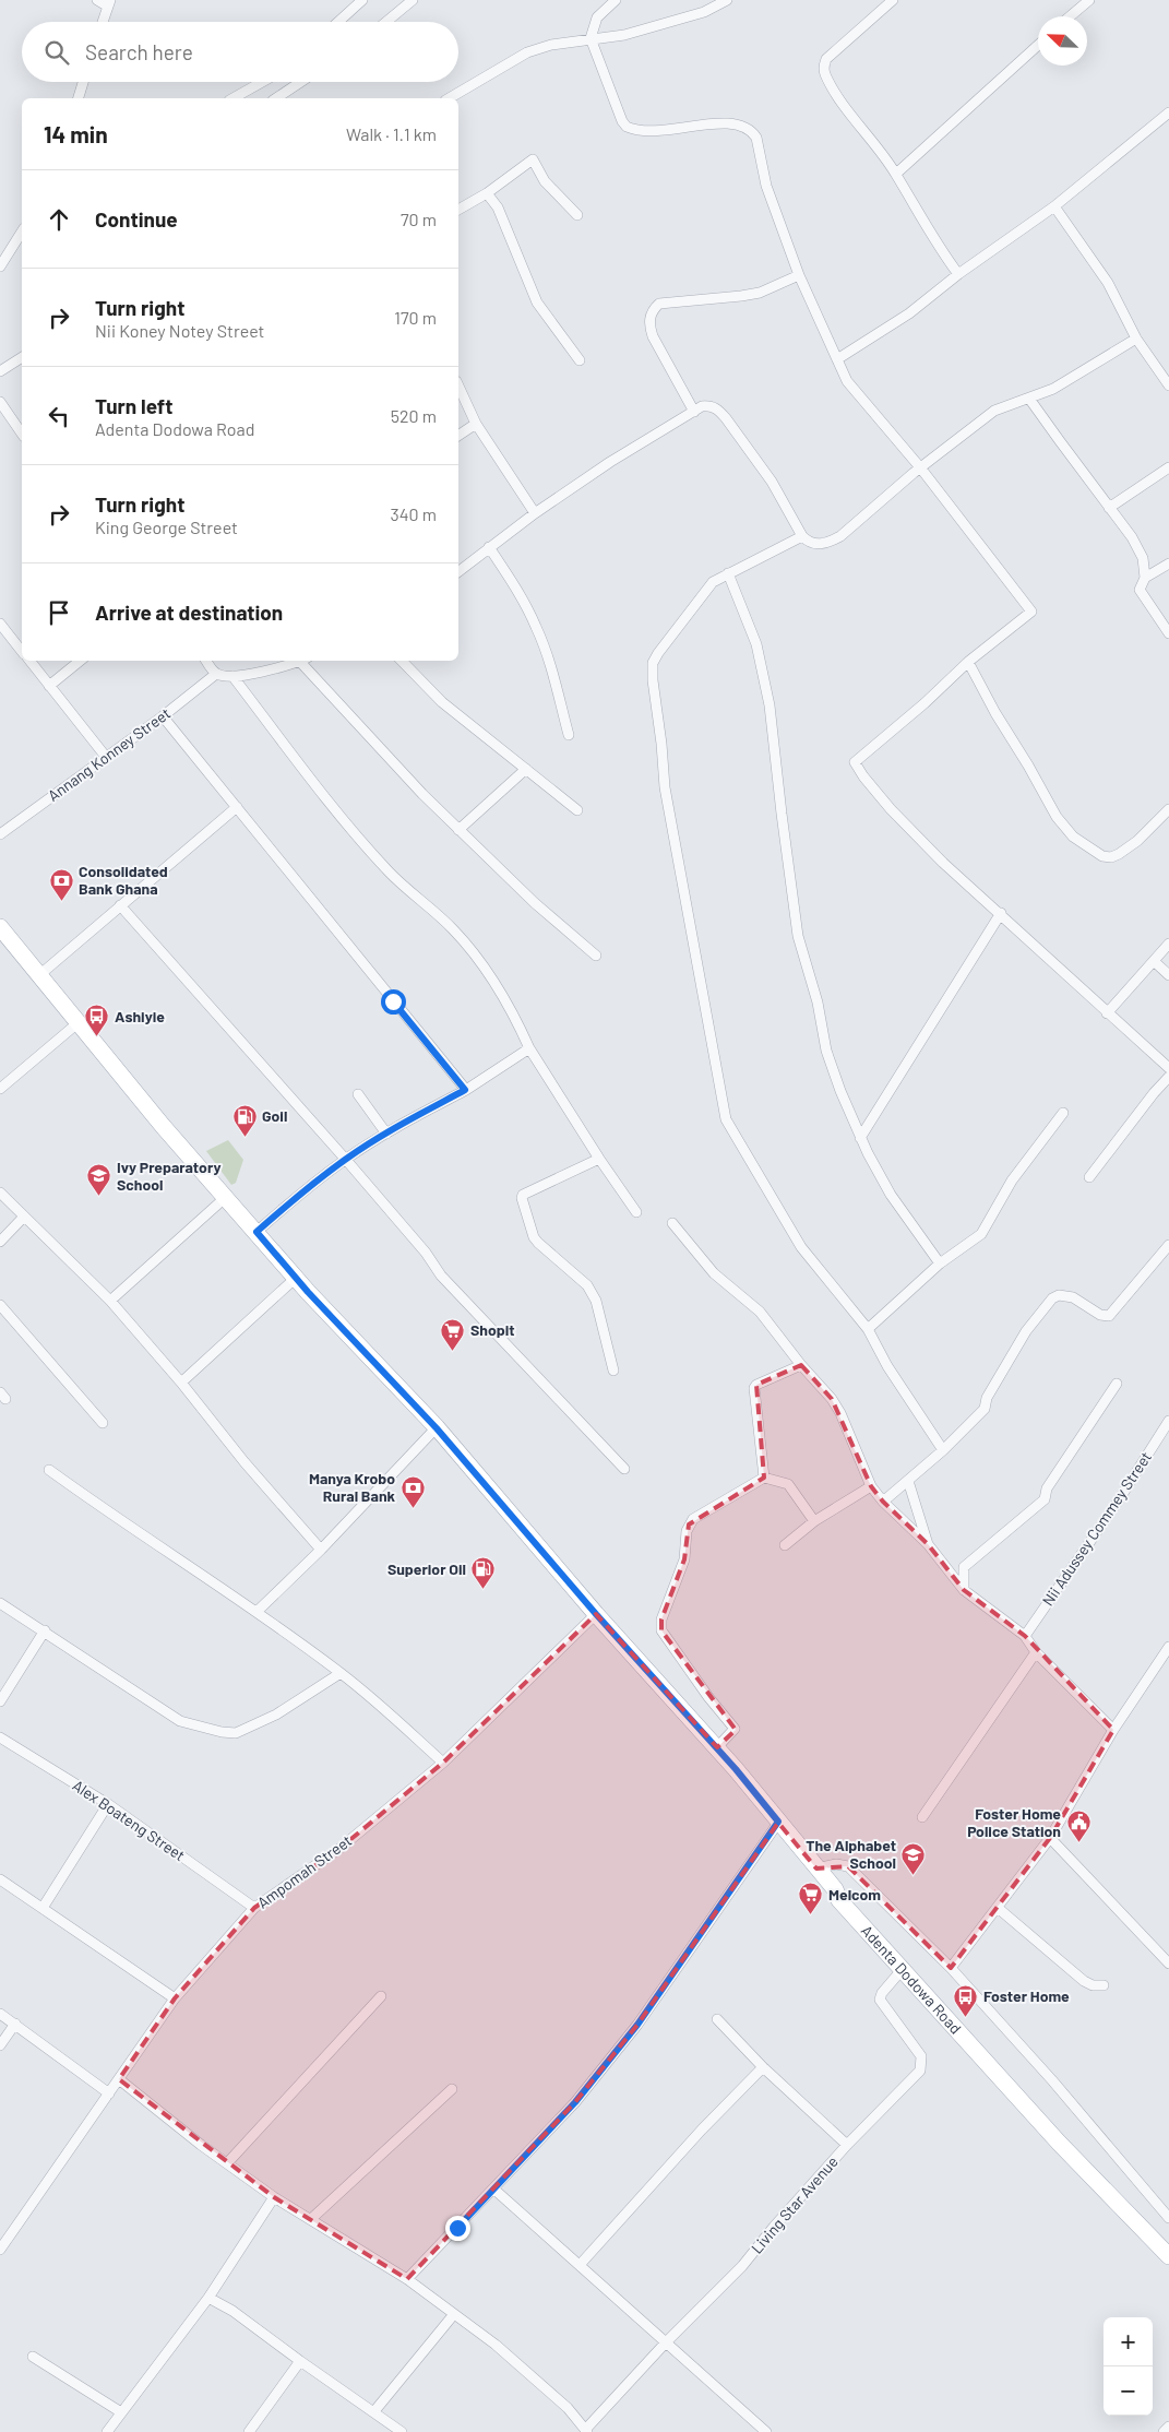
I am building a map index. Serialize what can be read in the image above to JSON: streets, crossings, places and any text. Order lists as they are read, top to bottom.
{
  "streets": {
    "main road": ["Adenta Dodowa Road"],
    "street": [
      "Annang Konney Street",
      "Nii Adussey Commey Street",
      "Alex Boateng Street",
      "Ampomah Street",
      "Living Star Avenue"
    ]
  },
  "crossings": [
    ["Alex Boateng Street", "Ampomah Street"],
    ["Ampomah Street", "Adenta Dodowa Road"],
    ["Adenta Dodowa Road", "Living Star Avenue"]
  ],
  "places": {
    "bank": ["Consolidated Bank Ghana", "Manya Krobo Rural Bank"],
    "bus stop": ["Ashiyie", "Foster Home"],
    "fuel station": ["Goil", "Superior Oil"],
    "school or university": ["Ivy Preparatory School", "The Alphabet School"],
    "supermarket": ["Shopit", "Melcom"],
    "public building": ["Foster Home Police Station"]
  },
  "north": "top left",
  "page": {
    "search": "Search here",
    "heading": ["14 min", "Walk · 1.1 km"],
    "list": [
      ["Continue", "70 m"],
      ["Turn right", "Nii Koney Notey Street", "170 m"],
      ["Turn left", "Adenta Dodowa Road", "520 m"],
      ["Turn right", "King George Street", "340 m"],
      "Arrive at destination"
    ],
    "map_buttons": ["+", "−"]
  }
}
